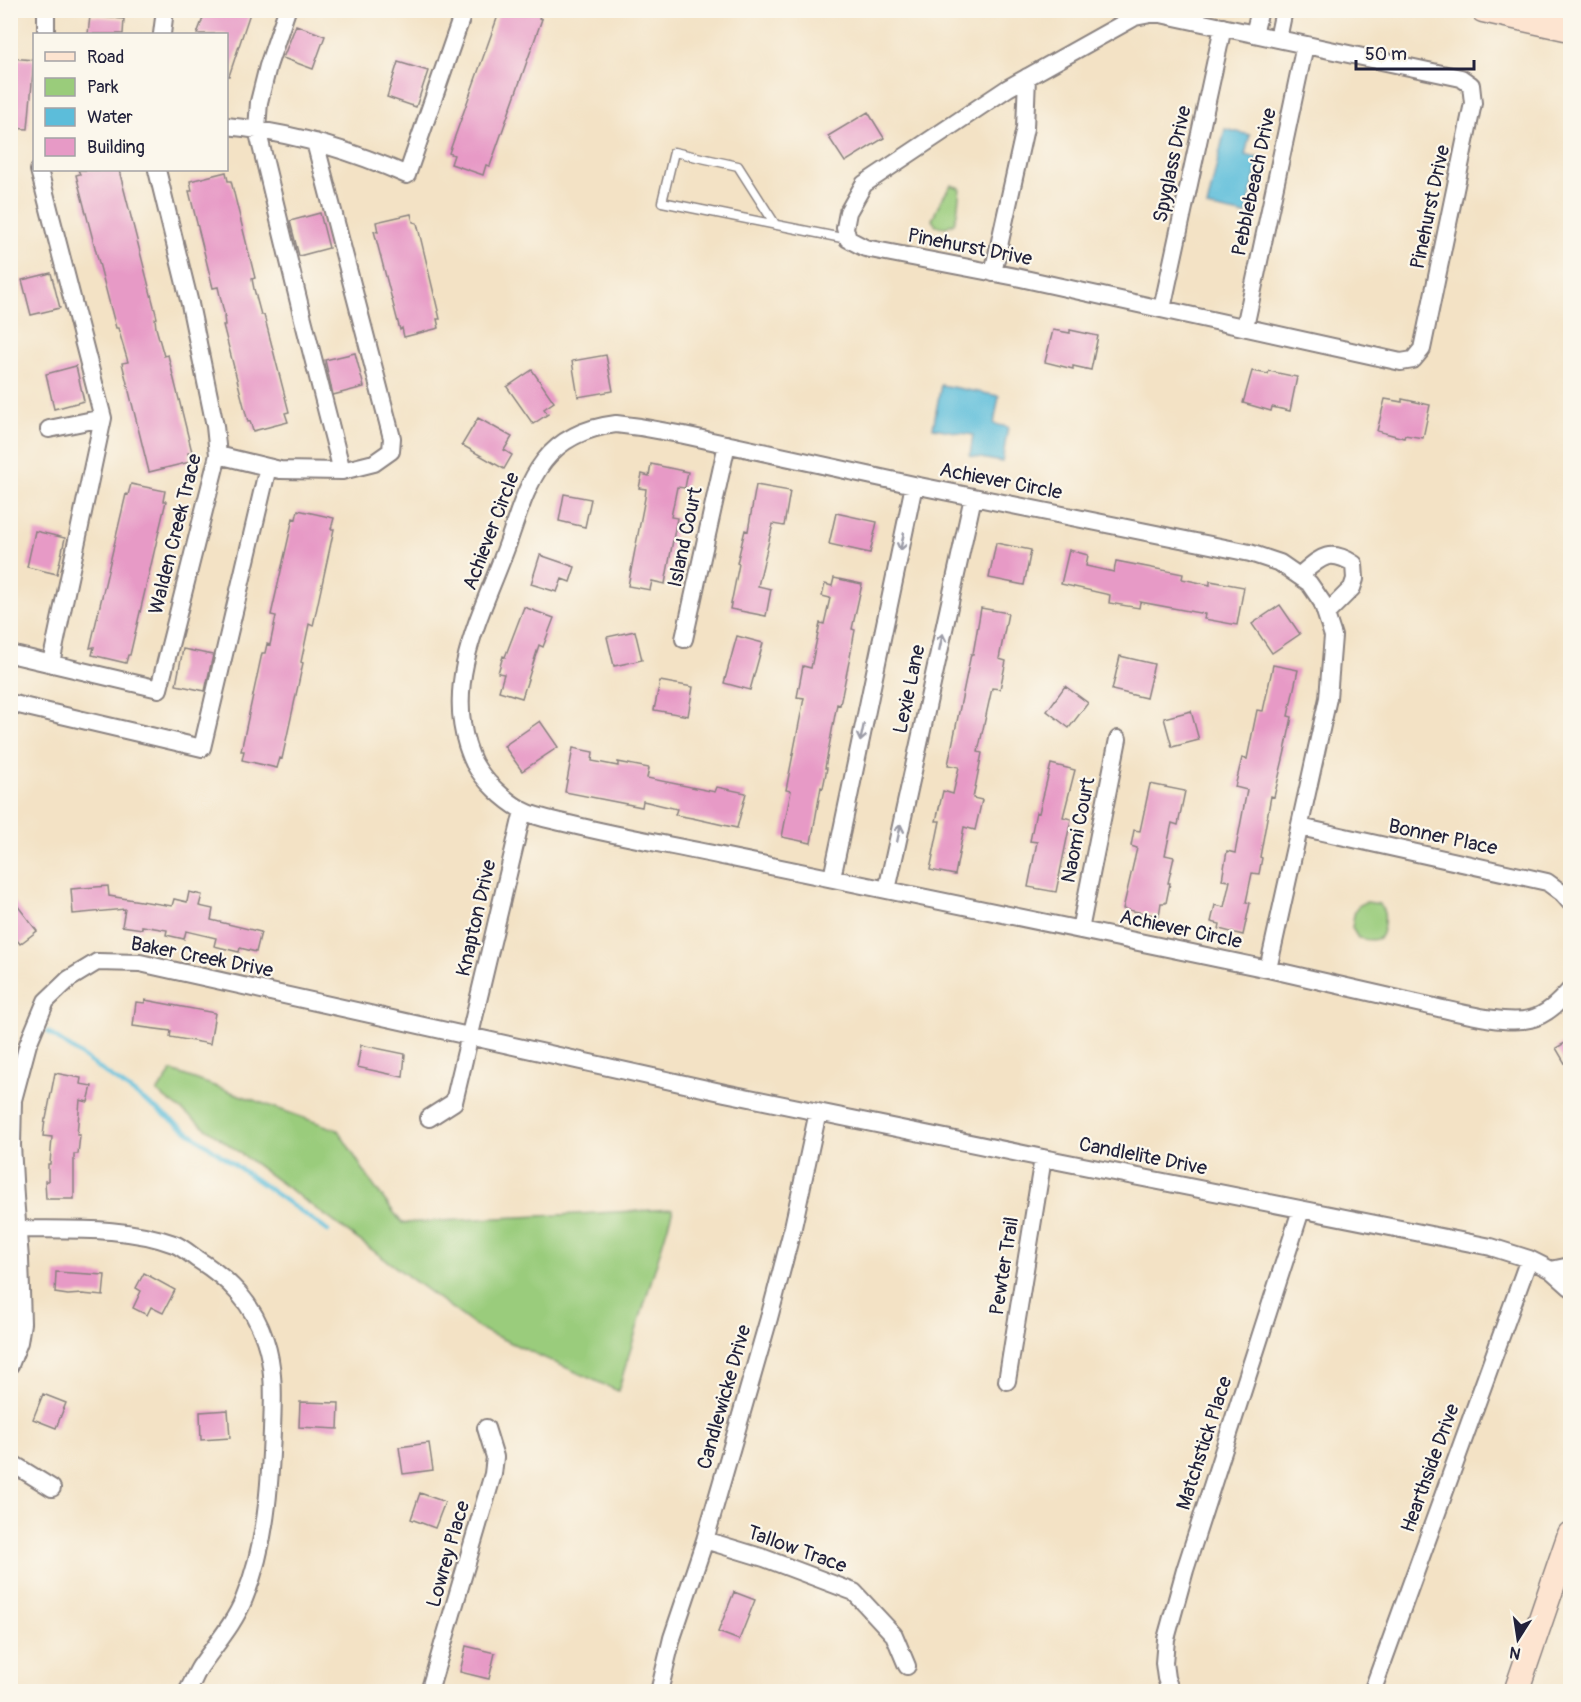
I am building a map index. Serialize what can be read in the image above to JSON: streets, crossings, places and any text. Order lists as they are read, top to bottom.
{
  "streets": {
    "street": [
      "Spyglass Drive",
      "Pebblebeach Drive",
      "Pinehurst Drive",
      "Achiever Circle",
      "Walden Creek Trace",
      "Island Court",
      "Lexie Lane",
      "Naomi Court",
      "Bonner Place",
      "Knapton Drive",
      "Baker Creek Drive",
      "Candlelite Drive",
      "Pewter Trail",
      "Candlewicke Drive",
      "Matchstick Place",
      "Hearthside Drive",
      "Tallow Trace",
      "Lowrey Place"
    ]
  },
  "crossings": [
    ["Spyglass Drive", "Pinehurst Drive"],
    ["Pebblebeach Drive", "Pinehurst Drive"],
    ["Achiever Circle", "Island Court"],
    ["Achiever Circle", "Lexie Lane"],
    ["Achiever Circle", "Naomi Court"],
    ["Achiever Circle", "Bonner Place"],
    ["Achiever Circle", "Knapton Drive"],
    ["Knapton Drive", "Baker Creek Drive"],
    ["Baker Creek Drive", "Candlelite Drive"],
    ["Candlelite Drive", "Pewter Trail"],
    ["Candlelite Drive", "Candlewicke Drive"],
    ["Candlelite Drive", "Matchstick Place"],
    ["Candlelite Drive", "Hearthside Drive"],
    ["Candlewicke Drive", "Tallow Trace"]
  ],
  "legend": [
    "Road",
    "Park",
    "Water",
    "Building"
  ],
  "scale_bar": "50 m",
  "north": "bottom"
}
